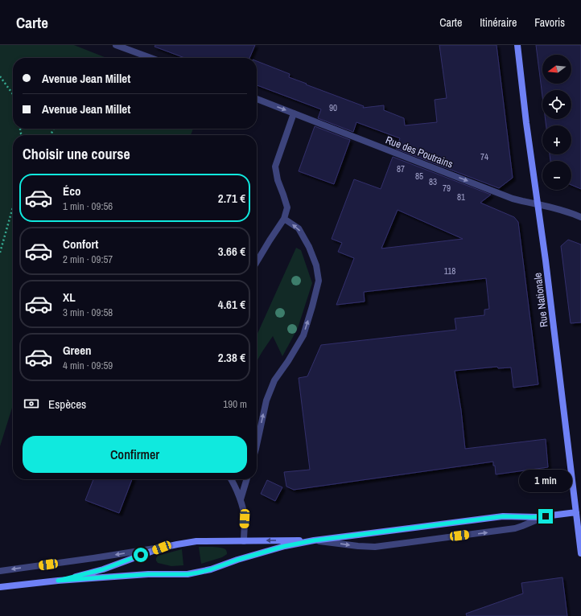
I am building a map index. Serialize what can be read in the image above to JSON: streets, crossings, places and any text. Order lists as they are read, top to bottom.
{
  "streets": {
    "main road": ["Rue Nationale"],
    "street": ["Rue des Poutrains"]
  },
  "crossings": [
    ["Rue des Poutrains", "Rue Nationale"]
  ],
  "one_way": ["Rue des Poutrains"],
  "house_numbers": [
    "90",
    "74",
    "87",
    "85",
    "83",
    "79",
    "81",
    "118"
  ],
  "north": "left",
  "page": {
    "header": "Carte",
    "nav": ["Carte", "Itinéraire", "Favoris"],
    "map_buttons": ["+", "−"],
    "banner": ["Avenue Jean Millet", "Avenue Jean Millet"],
    "heading": "Choisir une course",
    "list": [
      {
        "name": "Éco",
        "note": "1 min · 09:56",
        "value": "2.71 €"
      },
      {
        "name": "Confort",
        "note": "2 min · 09:57",
        "value": "3.66 €"
      },
      {
        "name": "XL",
        "note": "3 min · 09:58",
        "value": "4.61 €"
      },
      {
        "name": "Green",
        "note": "4 min · 09:59",
        "value": "2.38 €"
      }
    ],
    "pay": ["Espèces", "190 m"],
    "buttons": "Confirmer",
    "bubble": "1 min"
  }
}
